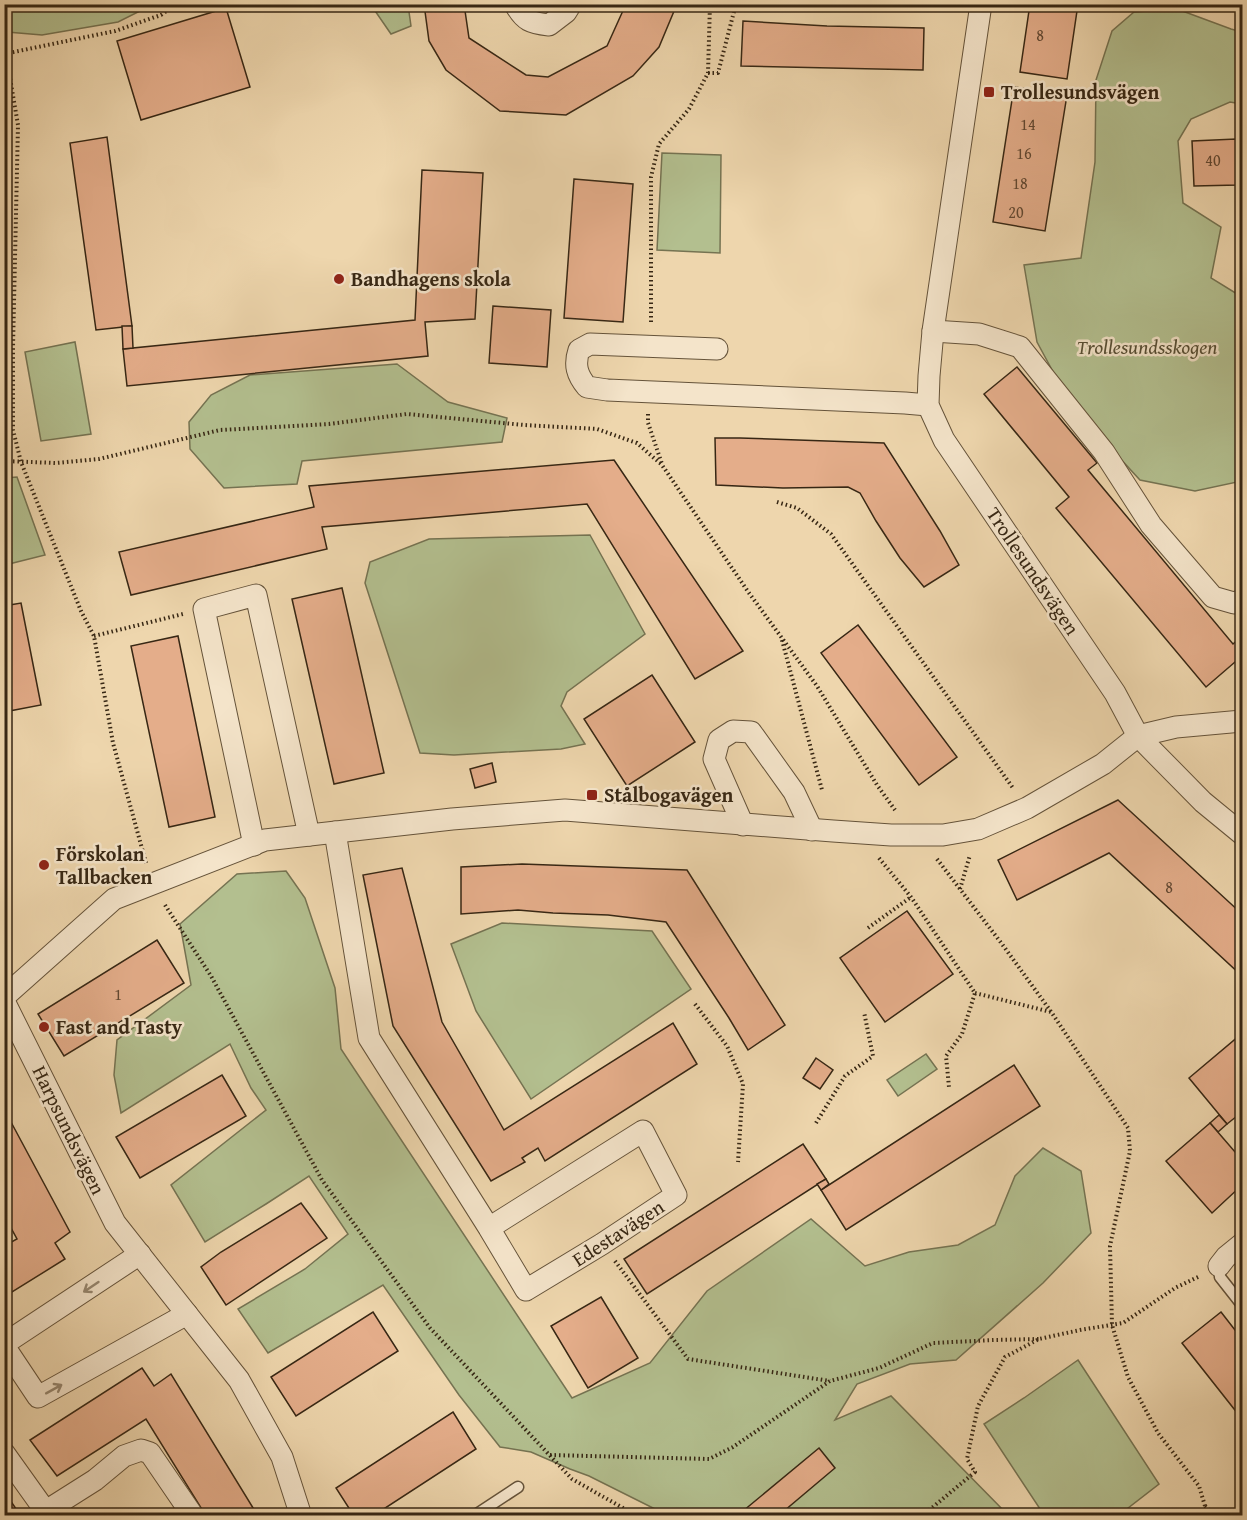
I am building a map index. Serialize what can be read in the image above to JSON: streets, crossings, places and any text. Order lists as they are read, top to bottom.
{
  "streets": {
    "street": ["Trollesundsvägen", "Harpsundsvägen", "Edestavägen"]
  },
  "parks": ["Trollesundsskogen"],
  "places": {
    "transit": ["Trollesundsvägen", "Stålbogavägen"],
    "other": ["Bandhagens skola", "Förskolan Tallbacken", "Fast and Tasty"]
  },
  "house_numbers": [
    "8",
    "14",
    "16",
    "40",
    "18",
    "20",
    "8",
    "1"
  ]
}
